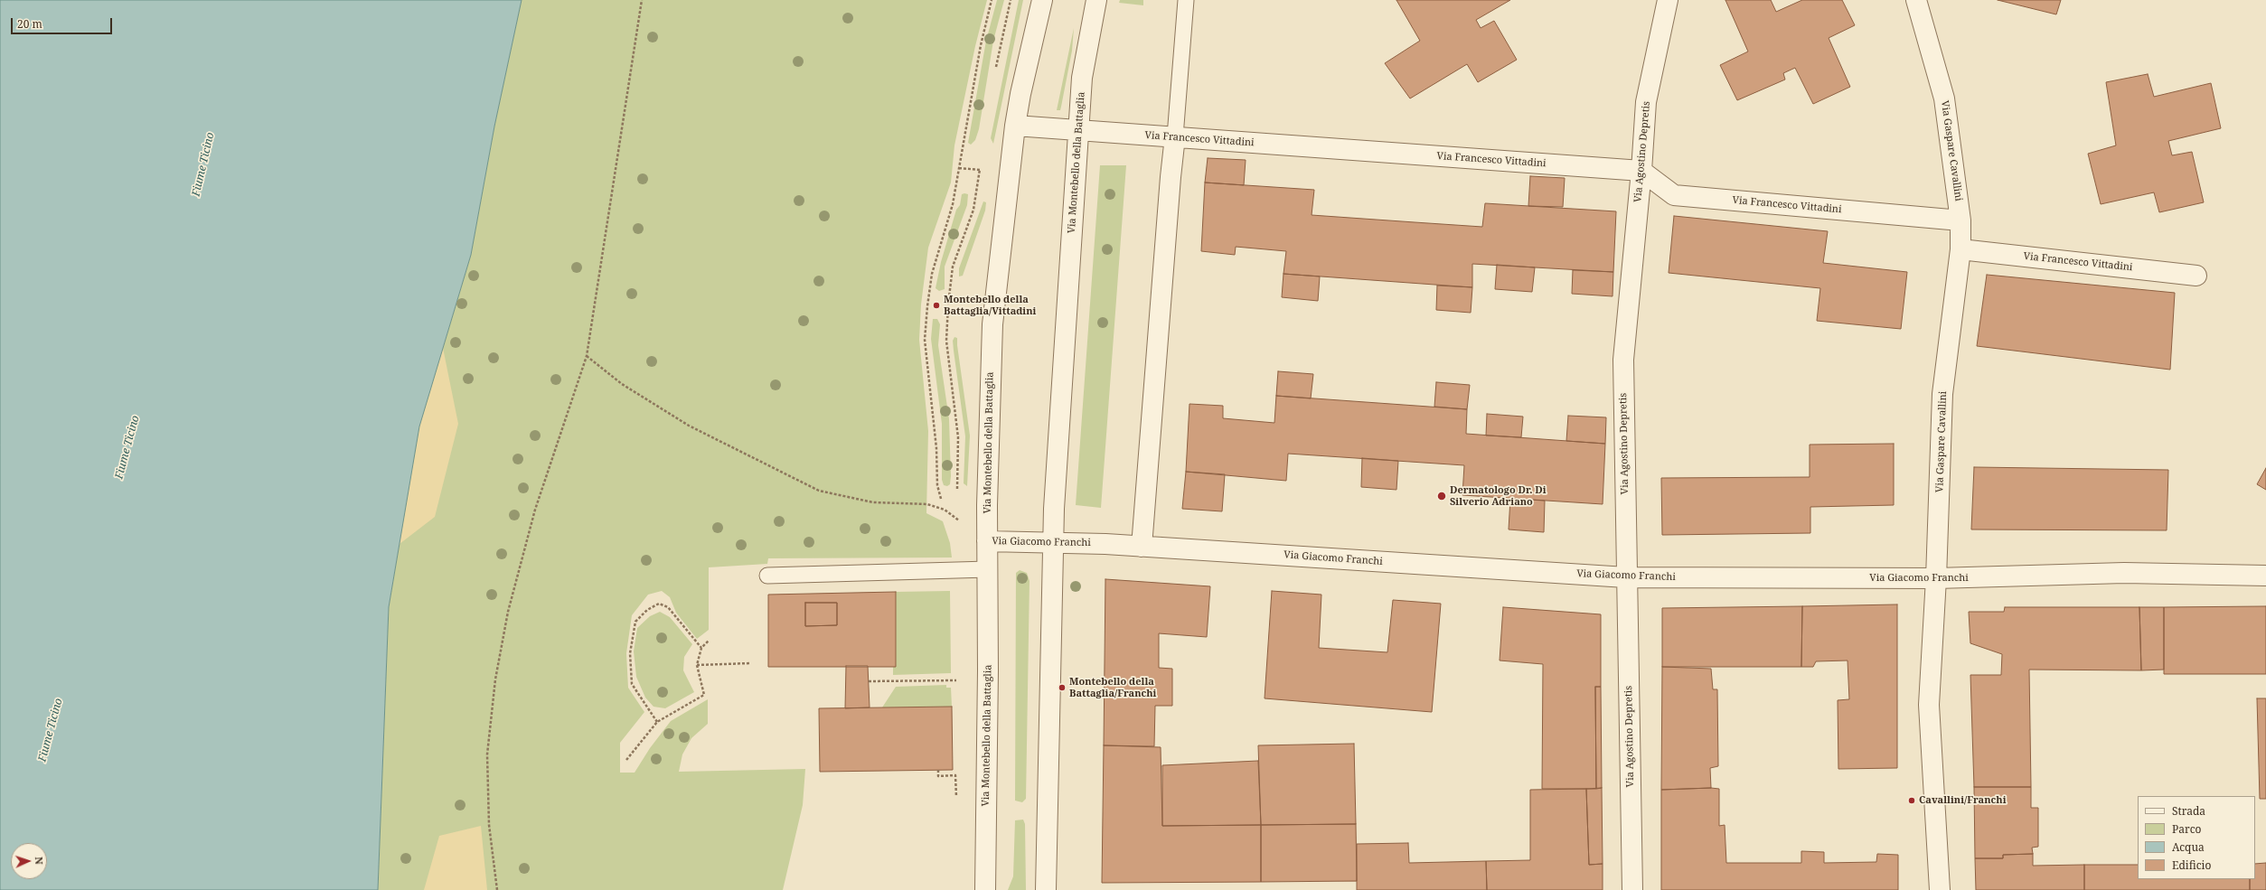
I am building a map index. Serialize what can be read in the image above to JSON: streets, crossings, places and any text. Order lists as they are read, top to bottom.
{
  "streets": {
    "street": [
      "Via Francesco Vittadini",
      "Via Gaspare Cavallini",
      "Via Agostino Depretis",
      "Via Montebello della Battaglia",
      "Via Giacomo Franchi"
    ]
  },
  "crossings": [
    ["Via Francesco Vittadini", "Via Gaspare Cavallini"],
    ["Via Francesco Vittadini", "Via Agostino Depretis"],
    ["Via Francesco Vittadini", "Via Montebello della Battaglia"],
    ["Via Gaspare Cavallini", "Via Giacomo Franchi"],
    ["Via Agostino Depretis", "Via Giacomo Franchi"],
    ["Via Montebello della Battaglia", "Via Giacomo Franchi"]
  ],
  "water": ["Fiume Ticino"],
  "places": [
    "Montebello della Battaglia/Vittadini",
    "Dermatologo Dr. Di Silverio Adriano",
    "Montebello della Battaglia/Franchi",
    "Cavallini/Franchi"
  ],
  "legend": [
    "Strada",
    "Parco",
    "Acqua",
    "Edificio"
  ],
  "scale_bar": "20 m",
  "north": "right"
}
